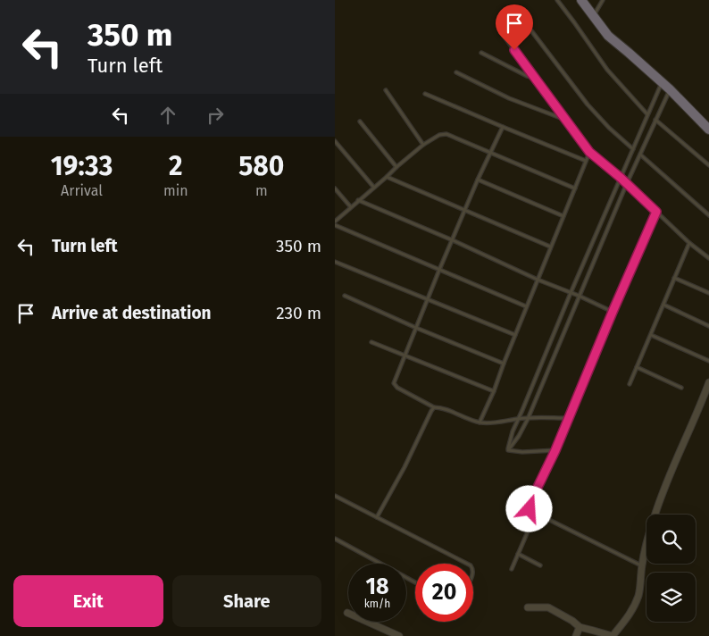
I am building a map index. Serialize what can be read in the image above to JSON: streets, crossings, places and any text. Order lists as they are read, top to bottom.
{
  "page": {
    "turn": ["350 m", "Turn left"],
    "eta": [
      "19:33",
      "Arrival",
      "2",
      "min",
      "580",
      "m"
    ],
    "list": [
      {
        "name": "Turn left",
        "value": "350 m"
      },
      {
        "name": "Arrive at destination",
        "value": "230 m"
      }
    ],
    "speed": "18 km/h",
    "limit": "20",
    "buttons": ["Exit", "Share"]
  }
}
